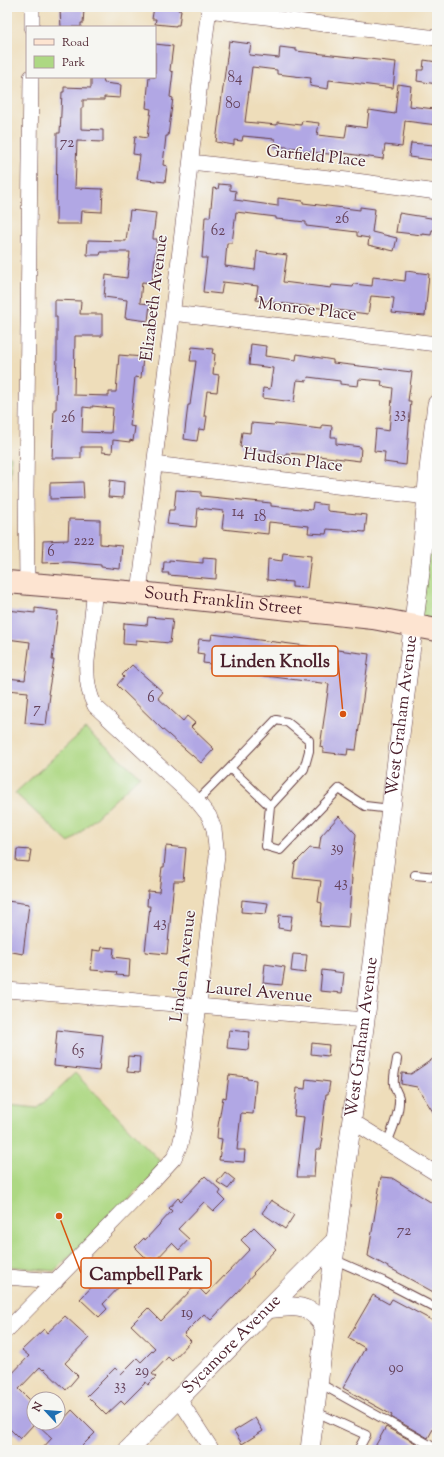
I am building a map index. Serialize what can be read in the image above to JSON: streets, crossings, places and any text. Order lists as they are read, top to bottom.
{
  "streets": {
    "main road": ["South Franklin Street"],
    "street": [
      "Garfield Place",
      "Elizabeth Avenue",
      "Monroe Place",
      "Hudson Place",
      "West Graham Avenue",
      "Linden Avenue",
      "Laurel Avenue",
      "Sycamore Avenue"
    ]
  },
  "crossings": [
    ["Garfield Place", "Elizabeth Avenue"],
    ["Elizabeth Avenue", "Monroe Place"],
    ["Elizabeth Avenue", "Hudson Place"],
    ["Elizabeth Avenue", "South Franklin Street"],
    ["Hudson Place", "West Graham Avenue"],
    ["South Franklin Street", "West Graham Avenue"],
    ["South Franklin Street", "Linden Avenue"],
    ["West Graham Avenue", "Laurel Avenue"],
    ["West Graham Avenue", "Sycamore Avenue"],
    ["Linden Avenue", "Laurel Avenue"]
  ],
  "places": ["Linden Knolls", "Campbell Park"],
  "house_numbers": [
    "84",
    "80",
    "72",
    "26",
    "62",
    "33",
    "26",
    "14",
    "18",
    "222",
    "6",
    "6",
    "7",
    "39",
    "43",
    "43",
    "65",
    "72",
    "19",
    "90",
    "29",
    "33"
  ],
  "legend": ["Road", "Park"],
  "north": "top left"
}
